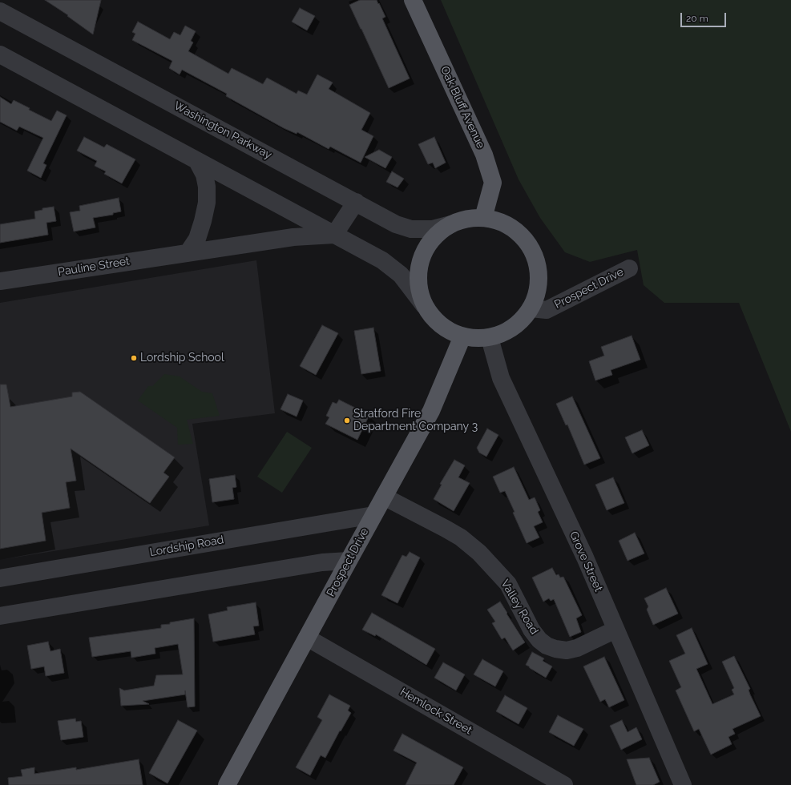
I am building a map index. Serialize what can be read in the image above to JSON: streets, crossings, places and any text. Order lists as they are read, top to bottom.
{
  "streets": {
    "main road": ["Oak Bluff Avenue", "Prospect Drive"],
    "street": [
      "Washington Parkway",
      "Pauline Street",
      "Lordship Road",
      "Grove Street",
      "Valley Road",
      "Hemlock Street"
    ]
  },
  "crossings": [
    ["Prospect Drive", "Lordship Road"],
    ["Prospect Drive", "Valley Road"],
    ["Prospect Drive", "Hemlock Street"],
    ["Grove Street", "Valley Road"]
  ],
  "places": ["Lordship School", "Stratford Fire Department Company 3"],
  "scale_bar": "20 m"
}
